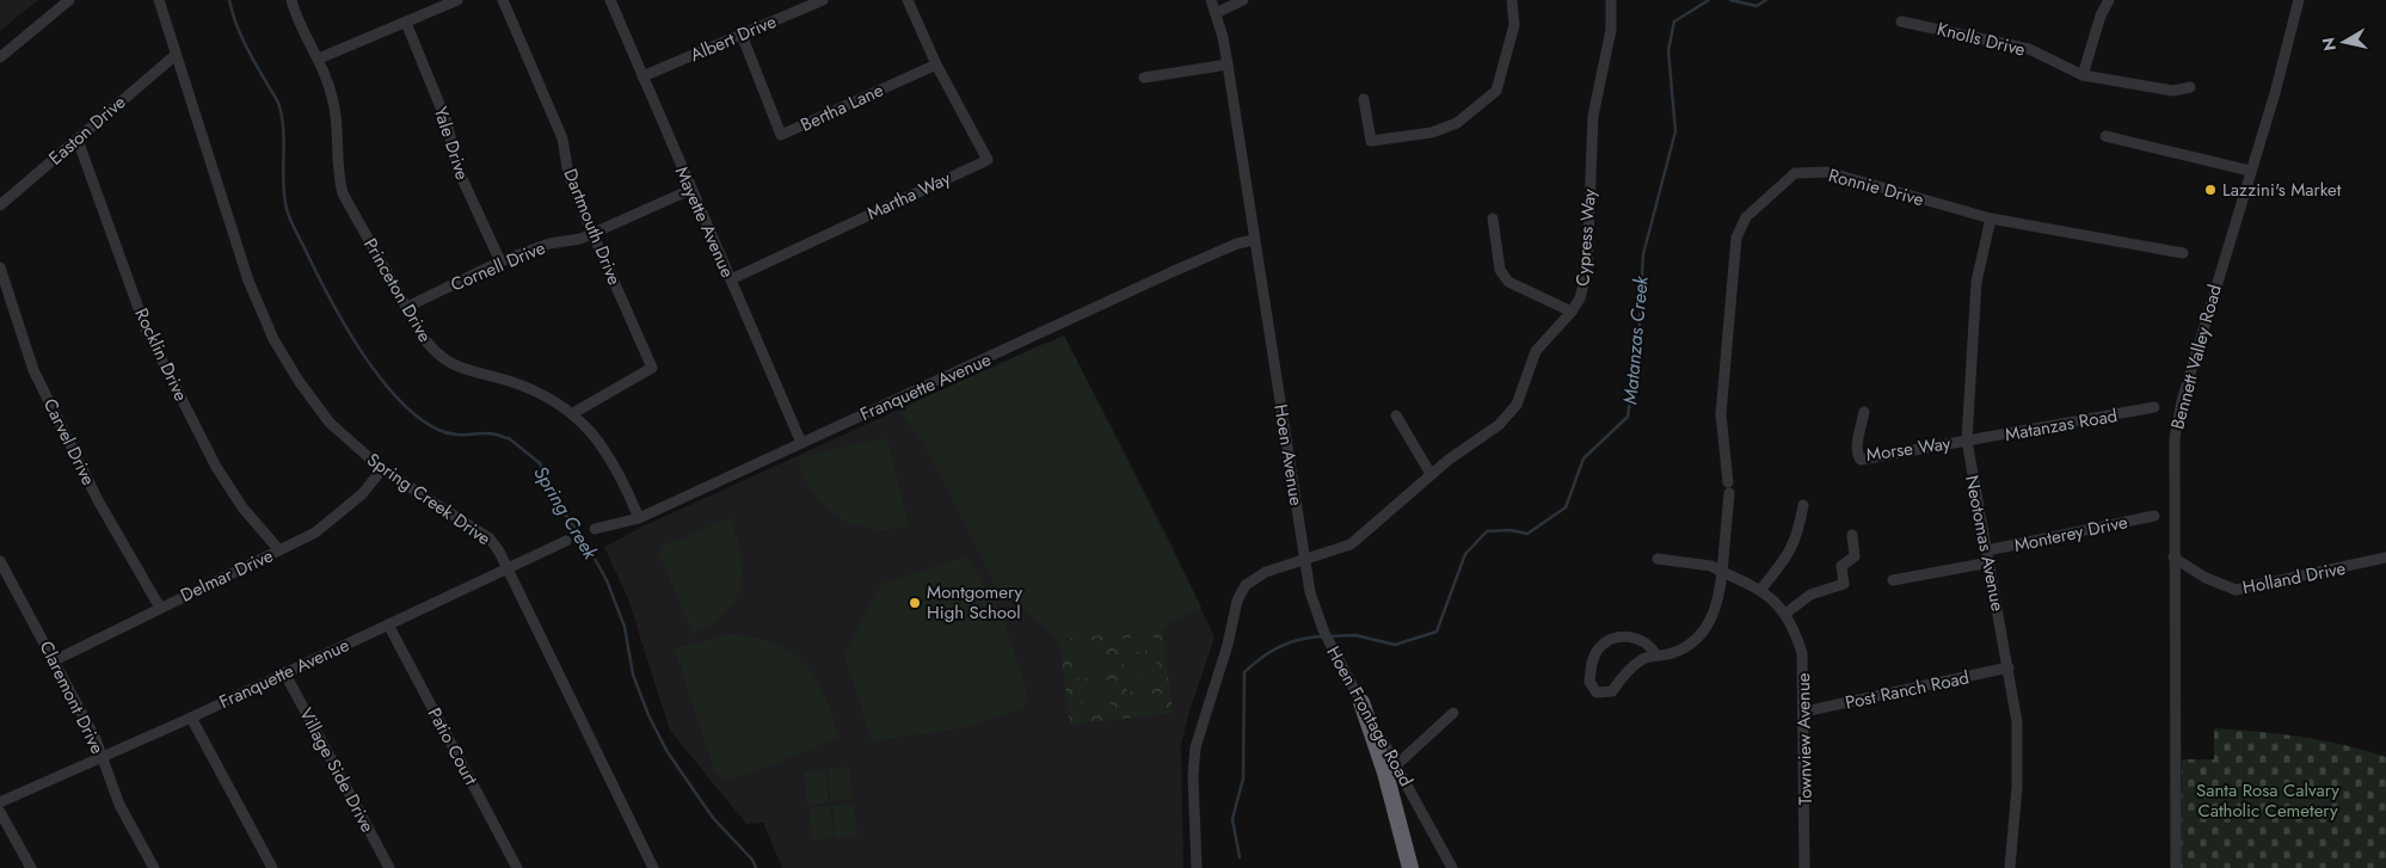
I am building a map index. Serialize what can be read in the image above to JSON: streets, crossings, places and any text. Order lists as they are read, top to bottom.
{
  "streets": {
    "street": [
      "Albert Drive",
      "Knolls Drive",
      "Bertha Lane",
      "Easton Drive",
      "Yale Drive",
      "Ronnie Drive",
      "Martha Way",
      "Mayette Avenue",
      "Dartmouth Drive",
      "Cypress Way",
      "Cornell Drive",
      "Princeton Drive",
      "Rocklin Drive",
      "Bennett Valley Road",
      "Franquette Avenue",
      "Matanzas Road",
      "Carvel Drive",
      "Morse Way",
      "Hoen Avenue",
      "Spring Creek Drive",
      "Monterey Drive",
      "Neotomas Avenue",
      "Delmar Drive",
      "Holland Drive",
      "Post Ranch Road",
      "Claremont Drive",
      "Hoen Frontage Road",
      "Townview Avenue",
      "Patio Court",
      "Village Side Drive"
    ]
  },
  "crossings": [
    ["Albert Drive", "Bertha Lane"],
    ["Albert Drive", "Mayette Avenue"],
    ["Bertha Lane", "Martha Way"],
    ["Easton Drive", "Rocklin Drive"],
    ["Easton Drive", "Spring Creek Drive"],
    ["Yale Drive", "Cornell Drive"],
    ["Ronnie Drive", "Neotomas Avenue"],
    ["Ronnie Drive", "Townview Avenue"],
    ["Martha Way", "Mayette Avenue"],
    ["Mayette Avenue", "Cornell Drive"],
    ["Mayette Avenue", "Franquette Avenue"],
    ["Dartmouth Drive", "Cornell Drive"],
    ["Dartmouth Drive", "Princeton Drive"],
    ["Cypress Way", "Hoen Avenue"],
    ["Cypress Way", "Hoen Frontage Road"],
    ["Cornell Drive", "Princeton Drive"],
    ["Princeton Drive", "Franquette Avenue"],
    ["Rocklin Drive", "Delmar Drive"],
    ["Bennett Valley Road", "Holland Drive"],
    ["Franquette Avenue", "Hoen Avenue"],
    ["Franquette Avenue", "Spring Creek Drive"],
    ["Franquette Avenue", "Claremont Drive"],
    ["Franquette Avenue", "Patio Court"],
    ["Franquette Avenue", "Village Side Drive"],
    ["Matanzas Road", "Morse Way"],
    ["Matanzas Road", "Neotomas Avenue"],
    ["Carvel Drive", "Delmar Drive"],
    ["Morse Way", "Neotomas Avenue"],
    ["Hoen Avenue", "Hoen Frontage Road"],
    ["Spring Creek Drive", "Delmar Drive"],
    ["Monterey Drive", "Neotomas Avenue"],
    ["Neotomas Avenue", "Post Ranch Road"],
    ["Delmar Drive", "Claremont Drive"],
    ["Post Ranch Road", "Townview Avenue"]
  ],
  "water": ["Matanzas Creek", "Spring Creek"],
  "parks": ["Santa Rosa Calvary Catholic Cemetery"],
  "places": ["Lazzini's Market", "Montgomery High School"],
  "north": "left"
}
